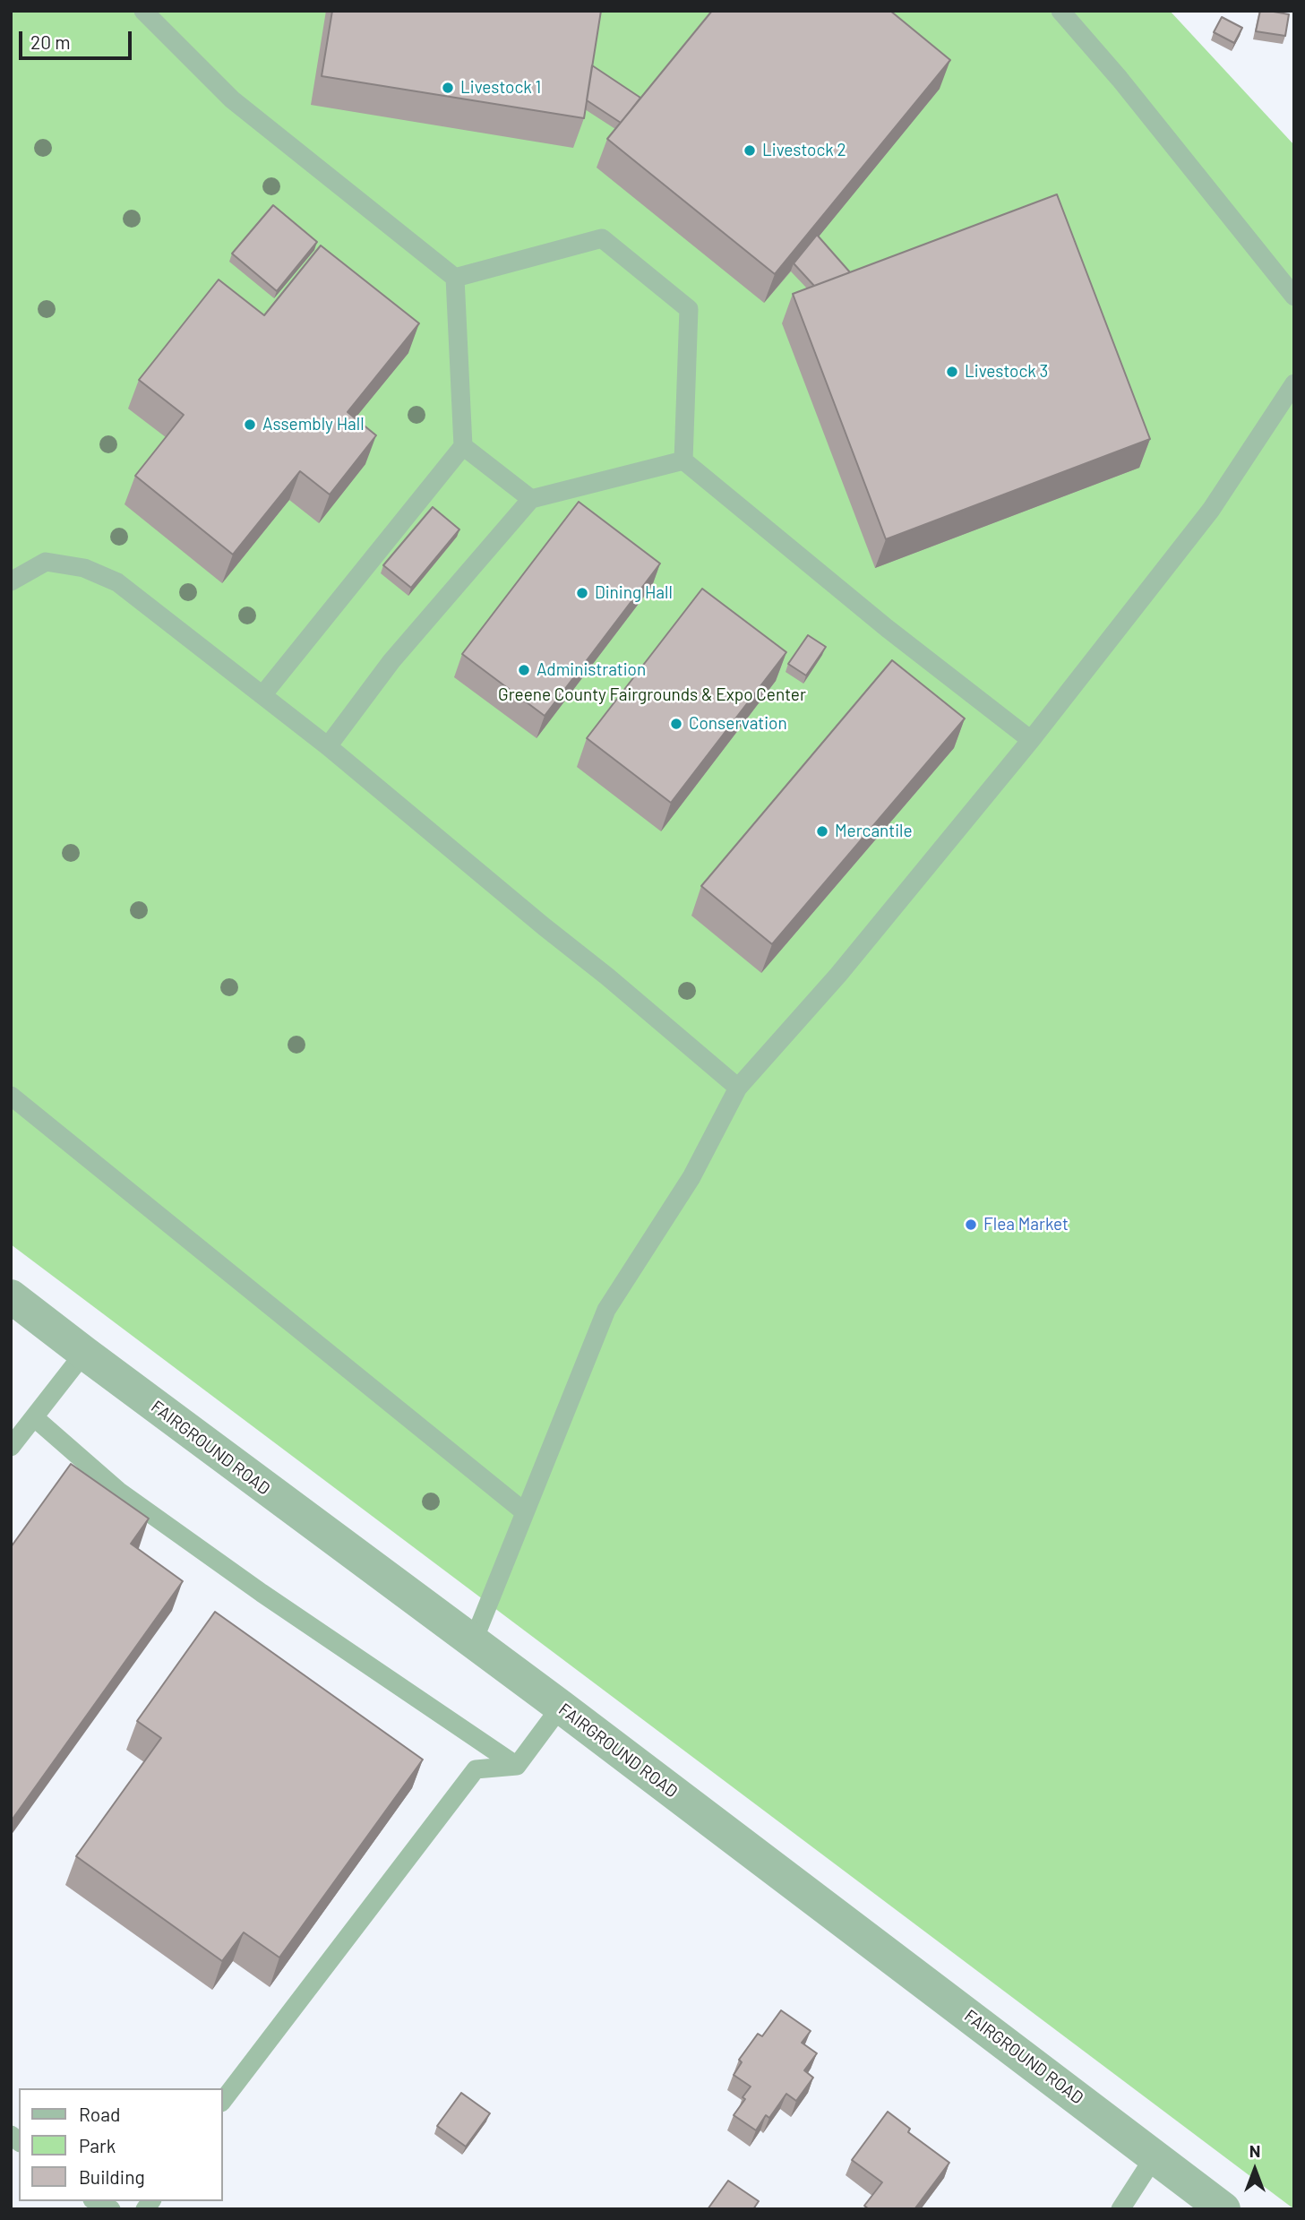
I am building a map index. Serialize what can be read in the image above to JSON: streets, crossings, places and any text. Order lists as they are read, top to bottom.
{
  "streets": {
    "street": ["FAIRGROUND ROAD"]
  },
  "parks": ["Greene County Fairgrounds & Expo Center"],
  "places": [
    "Livestock 1",
    "Livestock 2",
    "Livestock 3",
    "Assembly Hall",
    "Dining Hall",
    "Administration",
    "Conservation",
    "Mercantile",
    "Flea Market"
  ],
  "legend": ["Road", "Park", "Building"],
  "scale_bar": "20 m",
  "north": "top"
}
